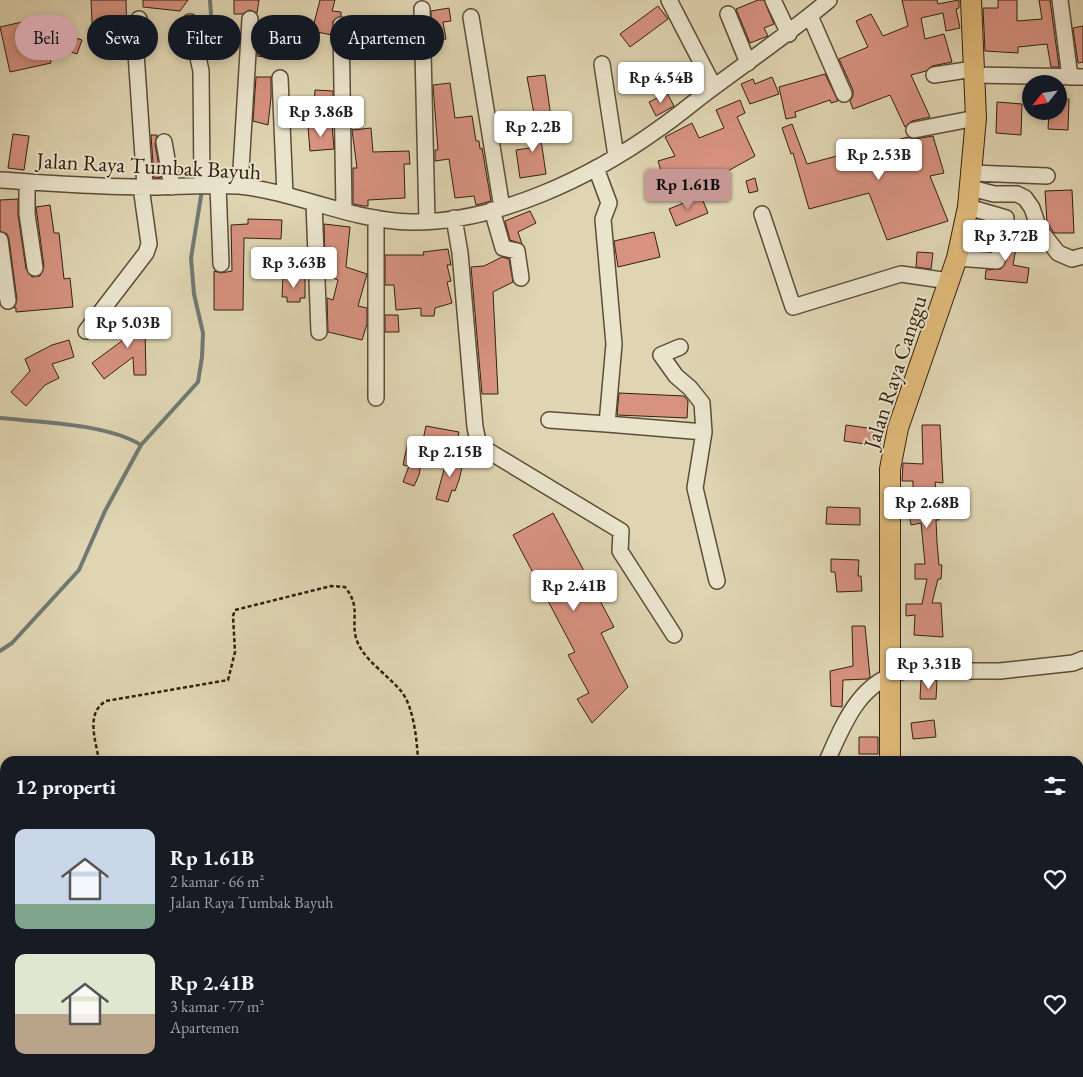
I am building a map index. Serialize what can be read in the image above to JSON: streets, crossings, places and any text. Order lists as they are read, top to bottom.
{
  "streets": {
    "main road": ["Jalan Raya Canggu"],
    "street": ["Jalan Raya Tumbak Bayuh"]
  },
  "north": "bottom left",
  "page": {
    "chip": [
      "Beli",
      "Sewa",
      "Filter",
      "Baru",
      "Apartemen"
    ],
    "price": [
      "Rp 4.54B",
      "Rp 3.86B",
      "Rp 2.2B",
      "Rp 2.53B",
      "Rp 1.61B",
      "Rp 3.72B",
      "Rp 3.63B",
      "Rp 5.03B",
      "Rp 2.15B",
      "Rp 2.68B",
      "Rp 2.41B",
      "Rp 3.31B"
    ],
    "heading": "12 properti",
    "list": [
      {
        "name": "Rp 1.61B",
        "note": "2 kamar · 66 m² · Jalan Raya Tumbak Bayuh"
      },
      {
        "name": "Rp 2.41B",
        "note": "3 kamar · 77 m² · Apartemen"
      }
    ]
  }
}
